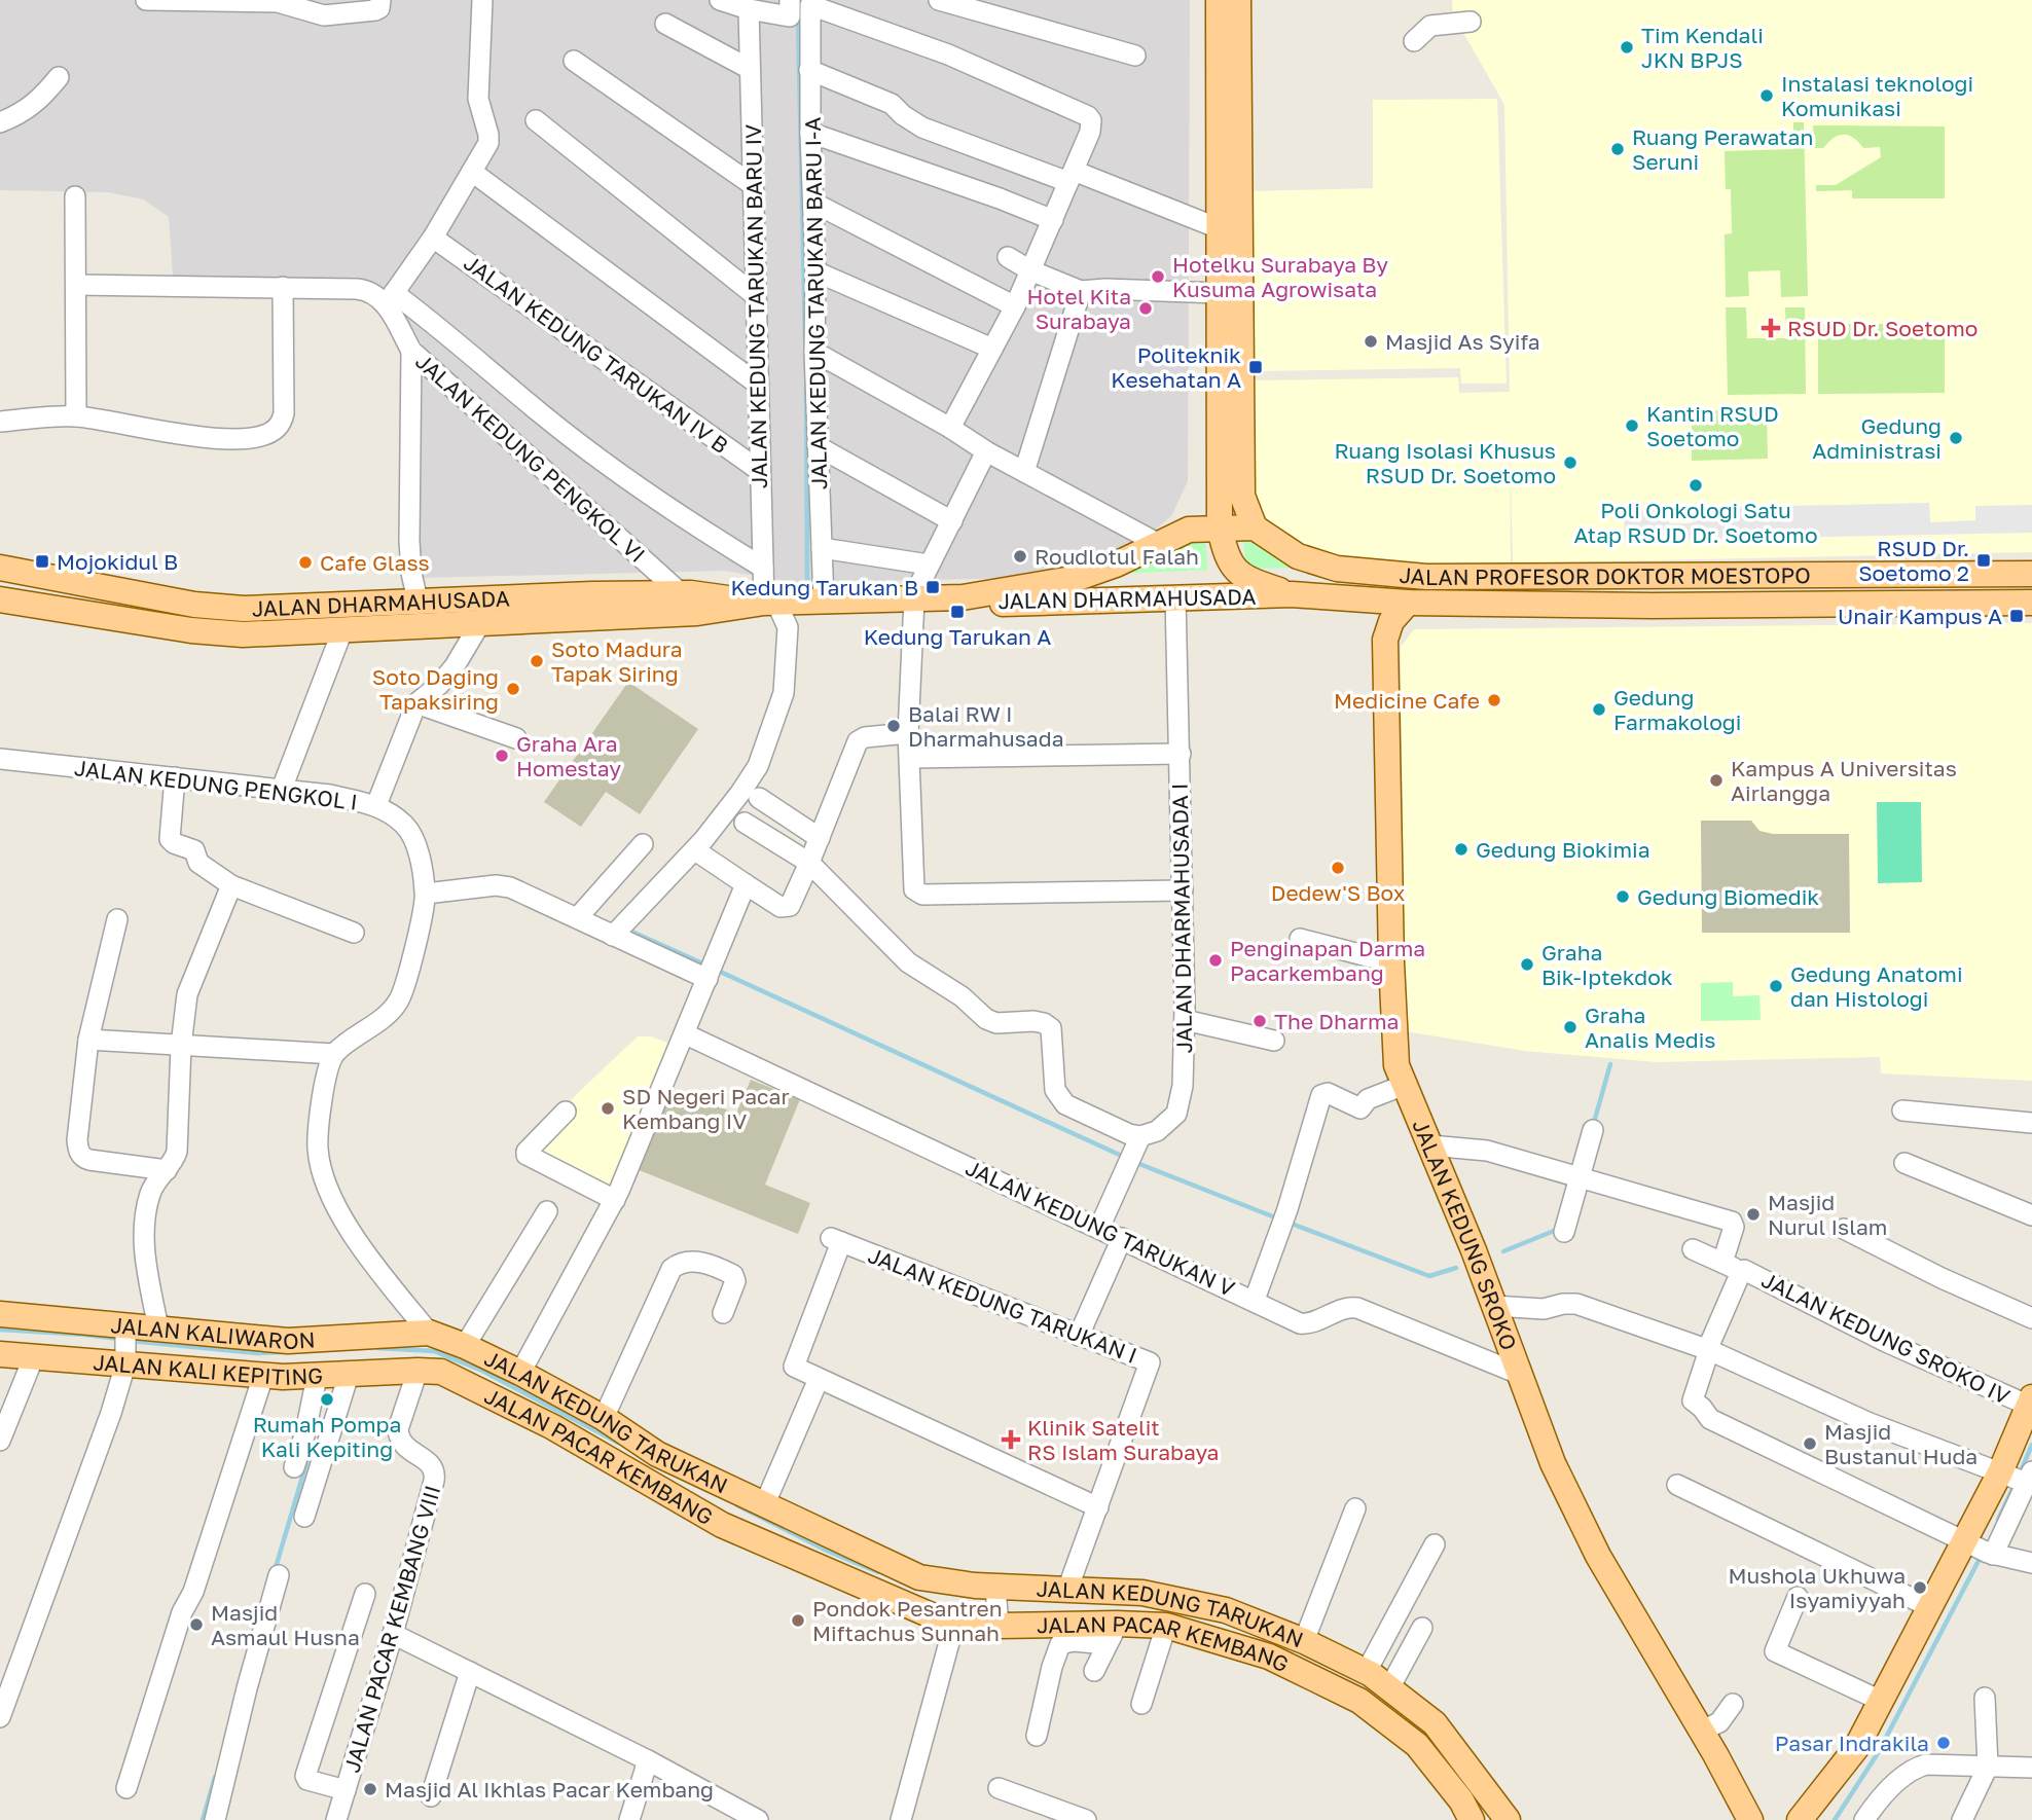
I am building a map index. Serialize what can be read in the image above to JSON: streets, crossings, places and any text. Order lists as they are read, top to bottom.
{
  "streets": {
    "main road": [
      "JALAN PROFESOR DOKTOR MOESTOPO",
      "JALAN DHARMAHUSADA",
      "JALAN KEDUNG SROKO",
      "JALAN KALIWARON",
      "JALAN KALI KEPITING",
      "JALAN KEDUNG TARUKAN",
      "JALAN PACAR KEMBANG"
    ],
    "street": [
      "JALAN KEDUNG TARUKAN BARU I-A",
      "JALAN KEDUNG TARUKAN BARU IV",
      "JALAN KEDUNG TARUKAN IV B",
      "JALAN KEDUNG PENGKOL VI",
      "JALAN KEDUNG PENGKOL I",
      "JALAN DHARMAHUSADA I",
      "JALAN KEDUNG TARUKAN V",
      "JALAN KEDUNG TARUKAN I",
      "JALAN KEDUNG SROKO IV",
      "JALAN PACAR KEMBANG VIII"
    ]
  },
  "crossings": [
    ["JALAN KEDUNG TARUKAN BARU I-A", "JALAN DHARMAHUSADA"],
    ["JALAN KEDUNG TARUKAN BARU IV", "JALAN KEDUNG TARUKAN IV B"],
    ["JALAN KEDUNG TARUKAN BARU IV", "JALAN DHARMAHUSADA"],
    ["JALAN KEDUNG PENGKOL VI", "JALAN DHARMAHUSADA"],
    ["JALAN PROFESOR DOKTOR MOESTOPO", "JALAN DHARMAHUSADA"],
    ["JALAN PROFESOR DOKTOR MOESTOPO", "JALAN KEDUNG SROKO"],
    ["JALAN DHARMAHUSADA", "JALAN DHARMAHUSADA I"],
    ["JALAN KEDUNG TARUKAN V", "JALAN KEDUNG SROKO"],
    ["JALAN KEDUNG TARUKAN I", "JALAN KEDUNG TARUKAN"],
    ["JALAN KALIWARON", "JALAN KEDUNG TARUKAN"],
    ["JALAN KALI KEPITING", "JALAN PACAR KEMBANG"],
    ["JALAN KALI KEPITING", "JALAN PACAR KEMBANG VIII"],
    ["JALAN PACAR KEMBANG", "JALAN PACAR KEMBANG VIII"]
  ],
  "places": {
    "other": [
      "Tim Kendali JKN BPJS",
      "Instalasi teknologi Komunikasi",
      "Ruang Perawatan Seruni",
      "Hotelku Surabaya By Kusuma Agrowisata",
      "Hotel Kita Surabaya",
      "Masjid As Syifa",
      "Kantin RSUD Soetomo",
      "Gedung Administrasi",
      "Ruang Isolasi Khusus RSUD Dr. Soetomo",
      "Poli Onkologi Satu Atap RSUD Dr. Soetomo",
      "Roudlotul Falah",
      "Cafe Glass",
      "Soto Madura Tapak Siring",
      "Soto Daging Tapaksiring",
      "Medicine Cafe",
      "Gedung Farmakologi",
      "Balai RW I Dharmahusada",
      "Graha Ara Homestay",
      "Kampus A Universitas Airlangga",
      "Gedung Biokimia",
      "Dedew'S Box",
      "Gedung Biomedik",
      "Penginapan Darma Pacarkembang",
      "Graha Bik-Iptekdok",
      "Gedung Anatomi dan Histologi",
      "The Dharma",
      "Graha Analis Medis",
      "SD Negeri Pacar Kembang IV",
      "Masjid Nurul Islam",
      "Rumah Pompa Kali Kepiting",
      "Masjid Bustanul Huda",
      "Mushola Ukhuwa Isyamiyyah",
      "Pondok Pesantren Miftachus Sunnah",
      "Masjid Asmaul Husna",
      "Pasar Indrakila",
      "Masjid Al Ikhlas Pacar Kembang"
    ],
    "health": ["RSUD Dr. Soetomo", "Klinik Satelit RS Islam Surabaya"],
    "transit": [
      "Politeknik Kesehatan A",
      "RSUD Dr. Soetomo 2",
      "Mojokidul B",
      "Kedung Tarukan B",
      "Kedung Tarukan A",
      "Unair Kampus A"
    ]
  }
}
